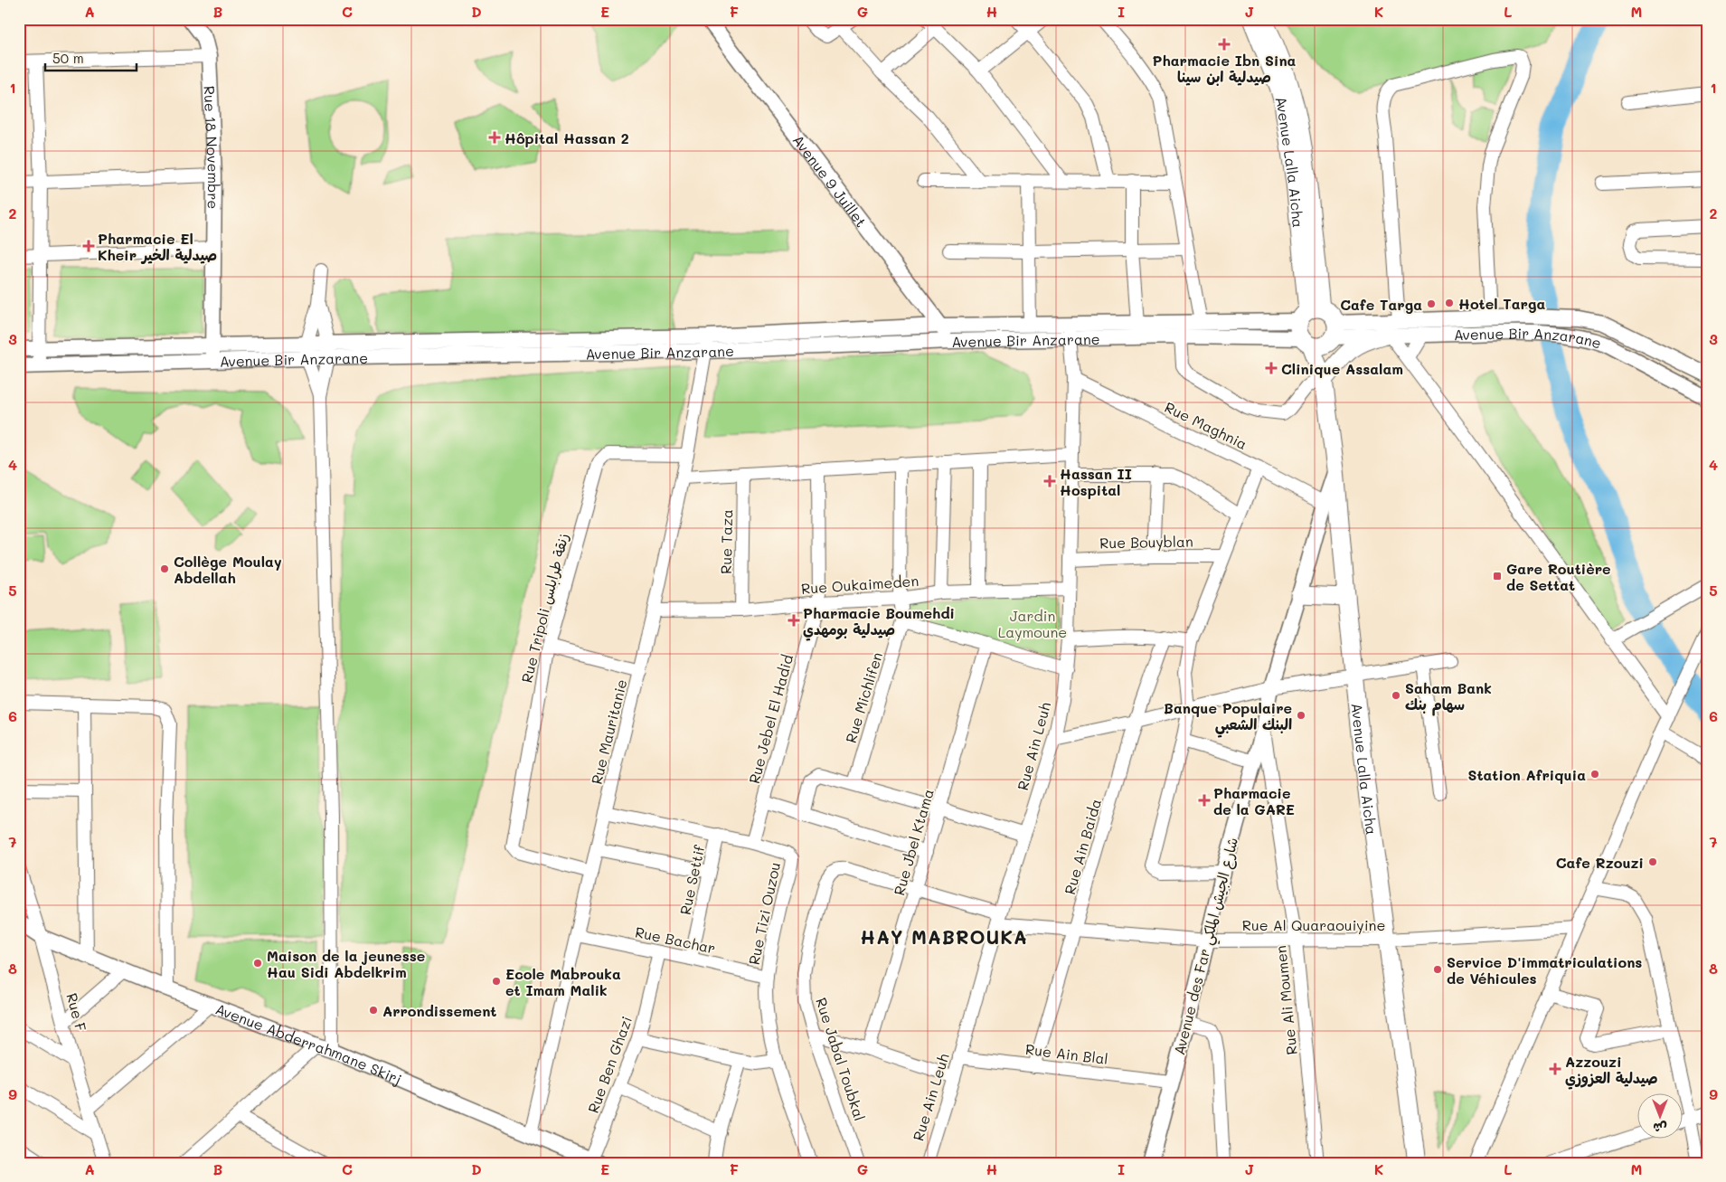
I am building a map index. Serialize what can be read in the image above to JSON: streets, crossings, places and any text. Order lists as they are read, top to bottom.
{
  "streets": {
    "main road": ["Avenue Lalla Aicha"],
    "street": [
      "Rue 18 Novembre",
      "Avenue 9 Juillet",
      "Avenue Bir Anzarane",
      "Rue Maghnia",
      "Rue Taza",
      "Rue Bouyblan",
      "Rue Oukaimeden",
      "Rue Tripoli زنقة طرابلس",
      "Rue Michlifen",
      "Rue Jebel El Hadid",
      "Rue Mauritanie",
      "Rue Ain Leuh",
      "Rue Jbel Ktama",
      "Rue Ain Baida",
      "Rue Settif",
      "Rue Tizi Ouzou",
      "Rue Al Quaraouiyine",
      "Rue Bachar",
      "Avenue des Far شارع الجيش الملكي",
      "Rue Ali Moumen",
      "Rue F",
      "Avenue Abderrahmane Skirj",
      "Rue Ain Blal",
      "Rue Jabal Toubkal",
      "Rue Ben Ghazi"
    ]
  },
  "crossings": [
    ["Rue 18 Novembre", "Avenue Bir Anzarane"],
    ["Avenue Lalla Aicha", "Avenue Bir Anzarane"],
    ["Avenue Lalla Aicha", "Rue Al Quaraouiyine"],
    ["Avenue Lalla Aicha", "Avenue des Far شارع الجيش الملكي"],
    ["Avenue 9 Juillet", "Avenue Bir Anzarane"],
    ["Avenue Bir Anzarane", "Rue Mauritanie"],
    ["Avenue Bir Anzarane", "Rue Ain Leuh"],
    ["Rue Maghnia", "Rue Ain Leuh"],
    ["Rue Maghnia", "Avenue des Far شارع الجيش الملكي"],
    ["Rue Taza", "Rue Oukaimeden"],
    ["Rue Bouyblan", "Rue Ain Leuh"],
    ["Rue Oukaimeden", "Rue Jebel El Hadid"],
    ["Rue Oukaimeden", "Rue Mauritanie"],
    ["Rue Oukaimeden", "Rue Ain Leuh"],
    ["Rue Tripoli زنقة طرابلس", "Rue Mauritanie"],
    ["Rue Jebel El Hadid", "Rue Tizi Ouzou"],
    ["Rue Mauritanie", "Rue Tizi Ouzou"],
    ["Rue Mauritanie", "Rue Bachar"],
    ["Rue Mauritanie", "Avenue Abderrahmane Skirj"],
    ["Rue Ain Leuh", "Rue Al Quaraouiyine"],
    ["Rue Ain Leuh", "Rue Ain Blal"],
    ["Rue Ain Leuh", "Rue Jabal Toubkal"],
    ["Rue Jbel Ktama", "Rue Jabal Toubkal"],
    ["Rue Ain Baida", "Rue Al Quaraouiyine"],
    ["Rue Ain Baida", "Rue Ain Blal"],
    ["Rue Settif", "Rue Tizi Ouzou"],
    ["Rue Settif", "Rue Bachar"],
    ["Rue Tizi Ouzou", "Rue Bachar"],
    ["Rue Al Quaraouiyine", "Avenue des Far شارع الجيش الملكي"],
    ["Rue Al Quaraouiyine", "Rue Ali Moumen"],
    ["Rue Al Quaraouiyine", "Rue Jabal Toubkal"],
    ["Rue Bachar", "Rue Ben Ghazi"],
    ["Avenue des Far شارع الجيش الملكي", "Rue Ali Moumen"],
    ["Avenue des Far شارع الجيش الملكي", "Rue Ain Blal"],
    ["Rue F", "Avenue Abderrahmane Skirj"],
    ["Avenue Abderrahmane Skirj", "Rue Ben Ghazi"]
  ],
  "districts": ["HAY MABROUKA"],
  "parks": ["Jardin Laymoune"],
  "places": {
    "health": [
      "Pharmacie Ibn Sina صيدلية ابن سينا",
      "Hôpital Hassan 2",
      "Pharmacie El Kheir صيدلية الخير",
      "Clinique Assalam",
      "Hassan II Hospital",
      "Pharmacie Boumehdi صيدلية بومهدي",
      "Pharmacie de la GARE",
      "Azzouzi صيدلية العزوزي"
    ],
    "other": [
      "Hotel Targa",
      "Cafe Targa",
      "Collège Moulay Abdellah",
      "Saham Bank سهام بنك",
      "Banque Populaire البنك الشعبي",
      "Station Afriquia",
      "Cafe Rzouzi",
      "Maison de la jeunesse Hau Sidi Abdelkrim",
      "Service D'immatriculations de Véhicules",
      "Ecole Mabrouka et Imam Malik",
      "Arrondissement"
    ],
    "transit": ["Gare Routière de Settat"]
  },
  "scale_bar": "50 m",
  "north": "bottom",
  "grid": {
    "columns": [
      "A",
      "B",
      "C",
      "D",
      "E",
      "F",
      "G",
      "H",
      "I",
      "J",
      "K",
      "L",
      "M"
    ],
    "rows": [
      "1",
      "2",
      "3",
      "4",
      "5",
      "6",
      "7",
      "8",
      "9"
    ]
  }
}
